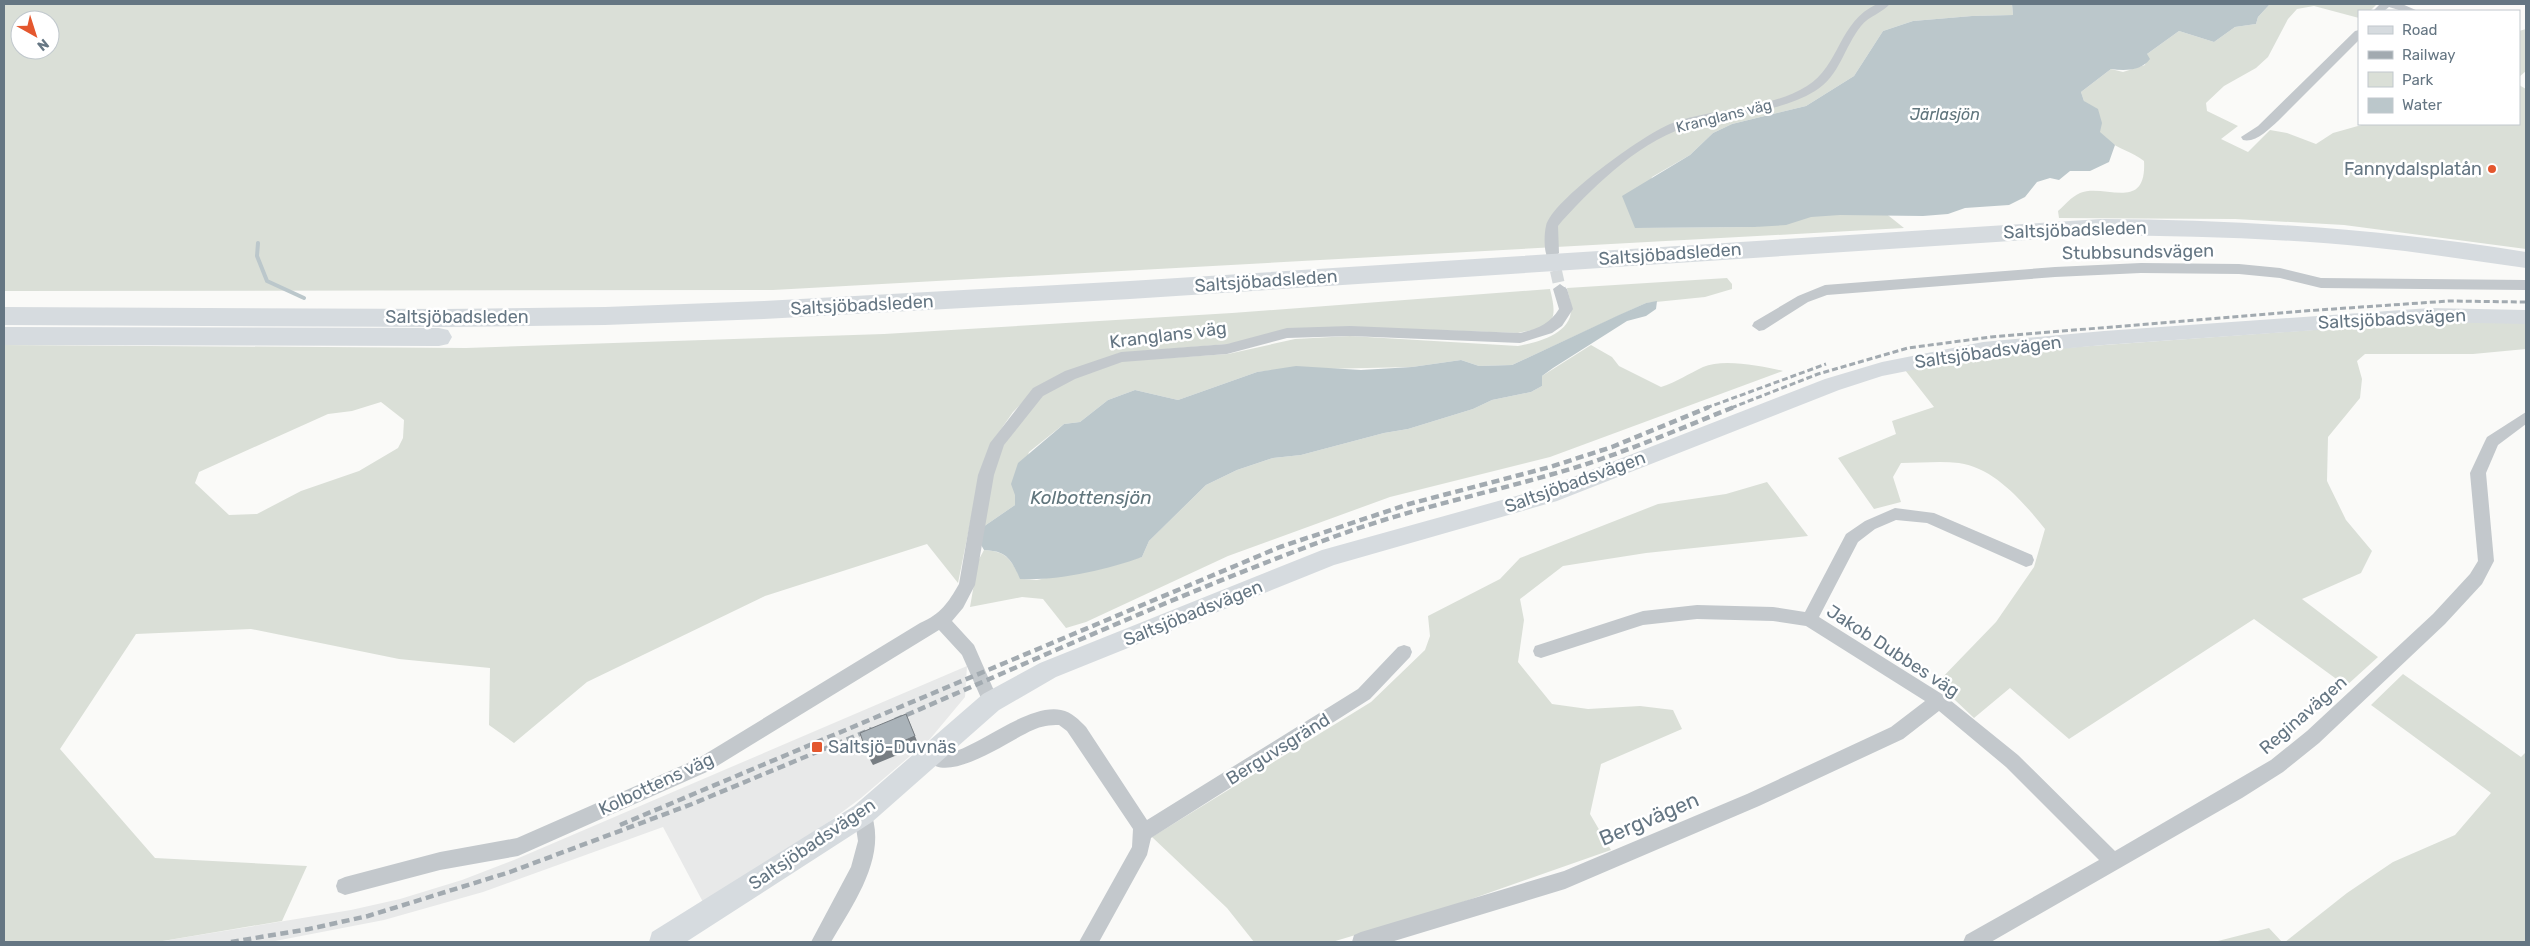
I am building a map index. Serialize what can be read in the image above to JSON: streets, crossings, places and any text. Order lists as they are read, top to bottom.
{
  "streets": {
    "highway": ["Saltsjöbadsleden"],
    "street": [
      "Kranglans väg",
      "Stubbsundsvägen",
      "Saltsjöbadsvägen",
      "Jakob Dubbes väg",
      "Reginavägen",
      "Berguvsgränd",
      "Kolbottens väg",
      "Bergvägen"
    ]
  },
  "crossings": [
    ["Kranglans väg", "Kolbottens väg"],
    ["Jakob Dubbes väg", "Reginavägen"],
    ["Jakob Dubbes väg", "Bergvägen"]
  ],
  "water": ["Järlasjön", "Kolbottensjön"],
  "places": {
    "other": ["Fannydalsplatån"],
    "transit": ["Saltsjö-Duvnäs"]
  },
  "legend": [
    "Road",
    "Railway",
    "Park",
    "Water"
  ],
  "north": "bottom right"
}
